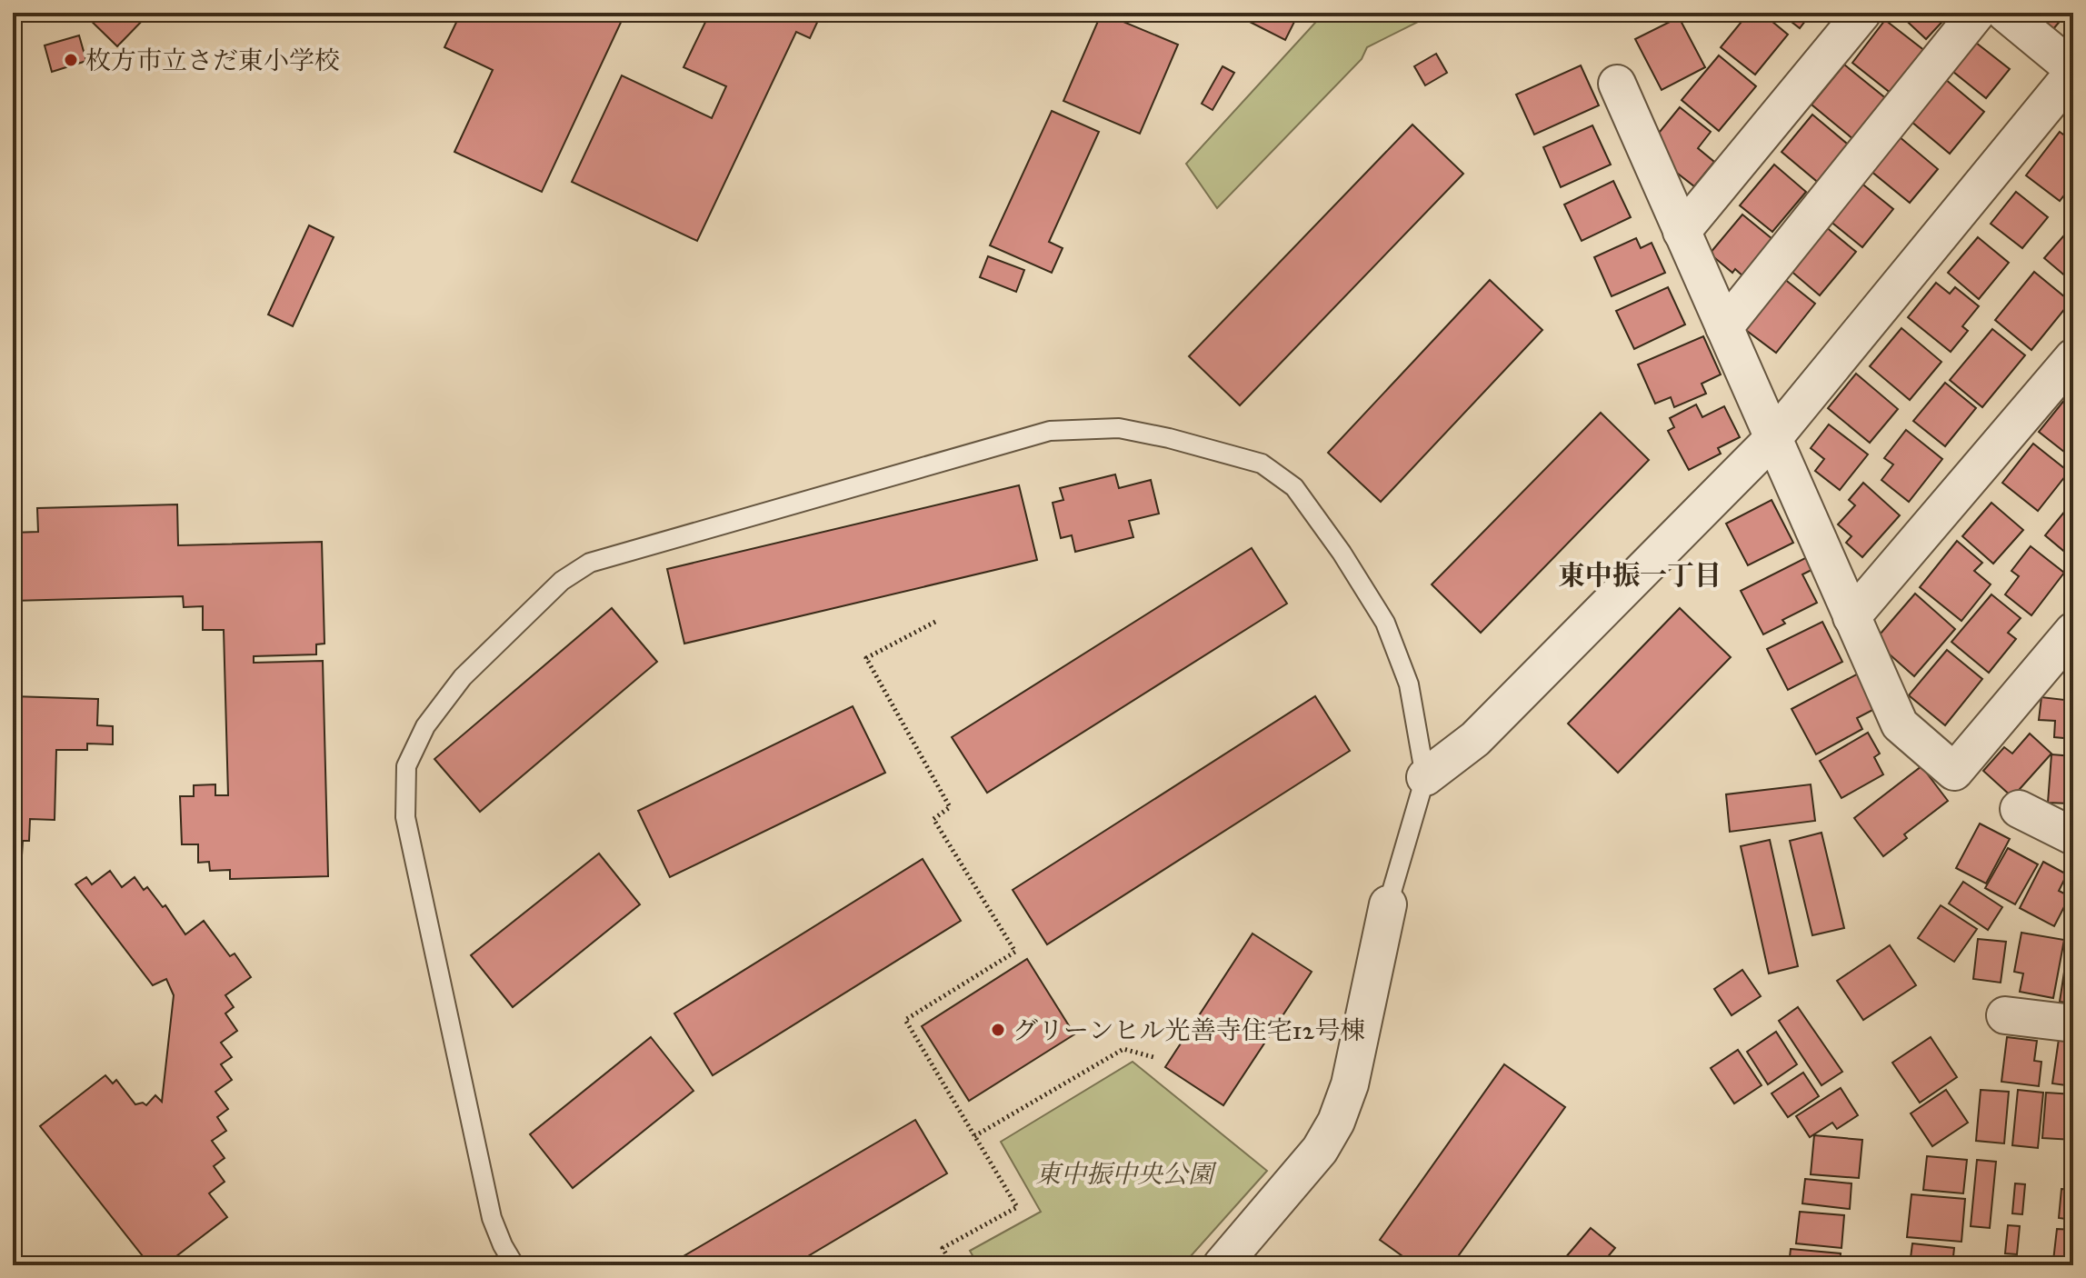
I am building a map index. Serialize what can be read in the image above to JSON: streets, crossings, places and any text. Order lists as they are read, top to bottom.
{
  "districts": ["東中振一丁目"],
  "parks": ["東中振中央公園"],
  "places": ["枚方市立さだ東小学校", "グリーンヒル光善寺住宅12号棟"]
}
